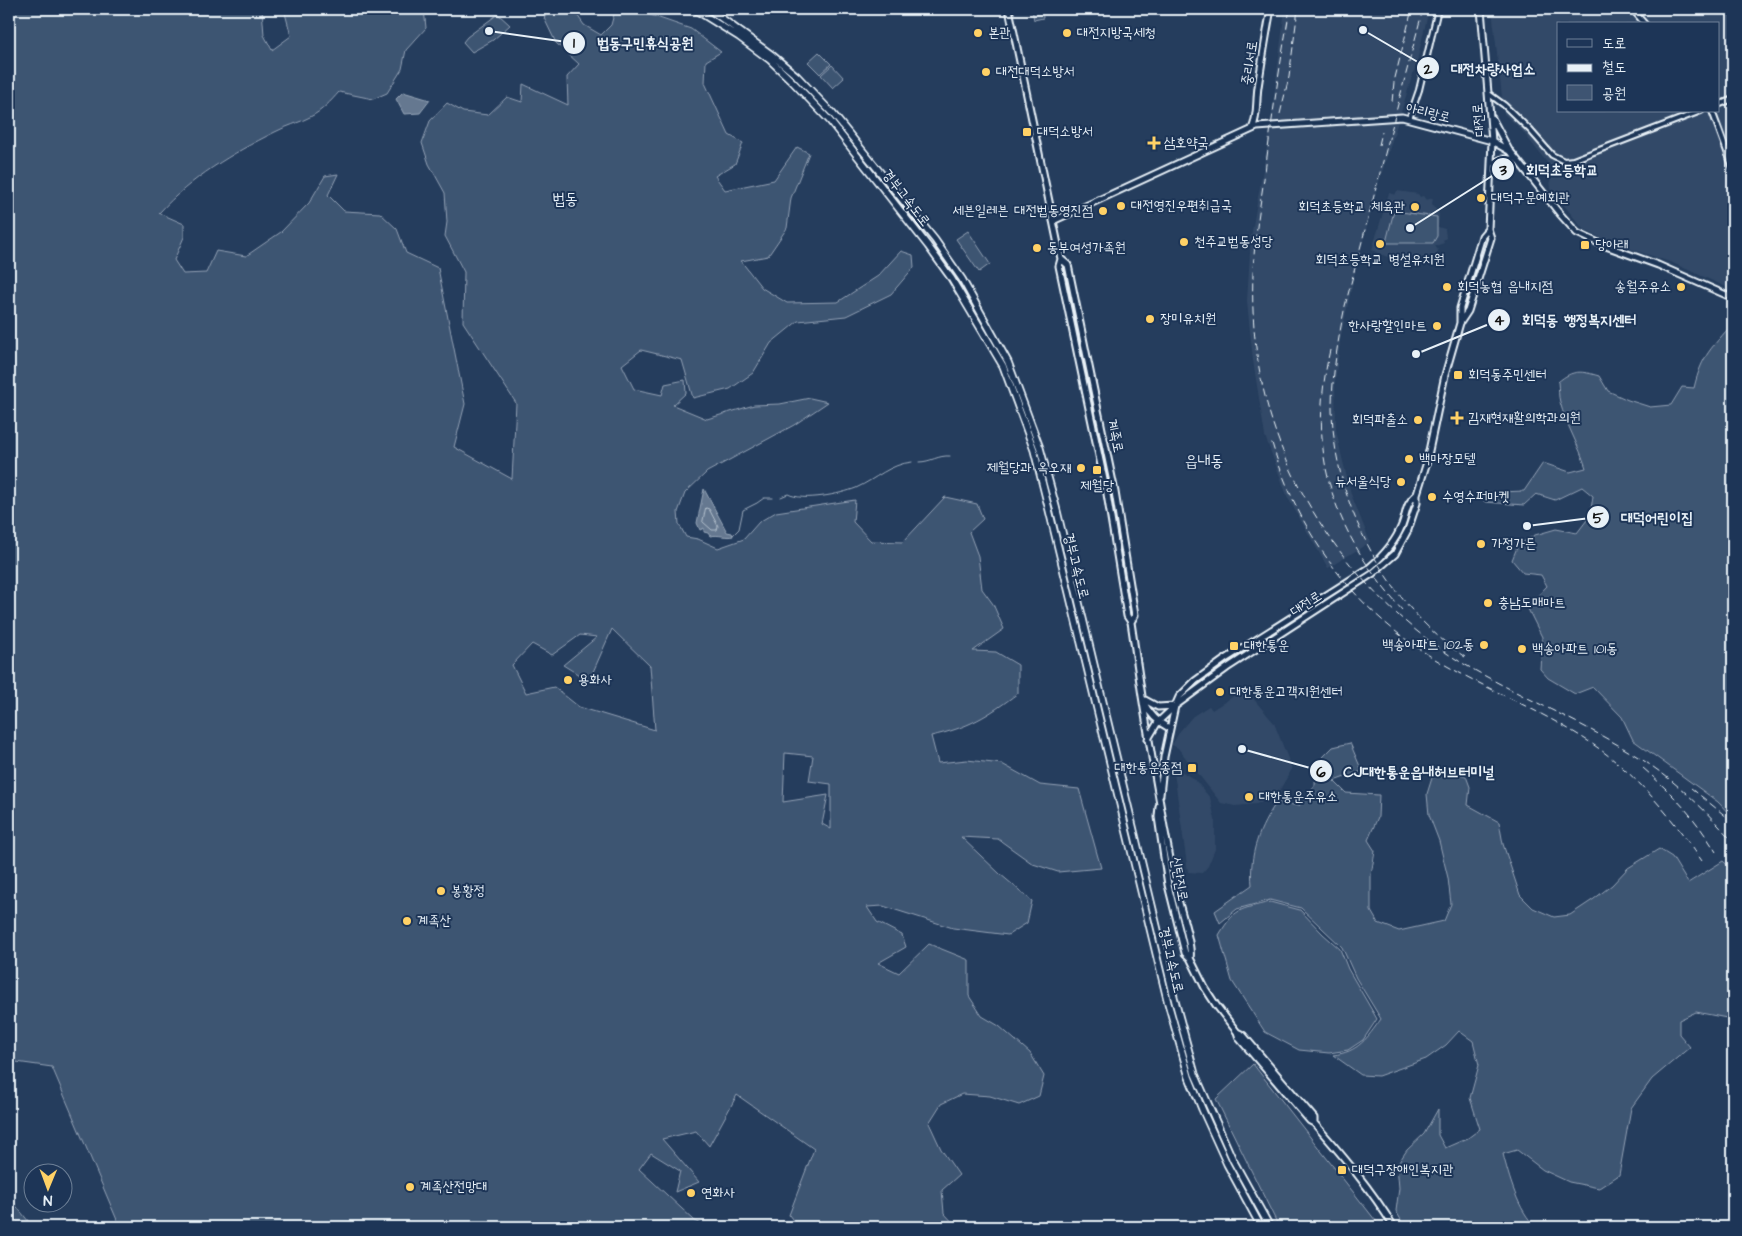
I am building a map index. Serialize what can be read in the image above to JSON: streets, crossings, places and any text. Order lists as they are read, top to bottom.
{
  "streets": {
    "highway": ["경부고속도로"],
    "main road": [
      "중리서로",
      "아리랑로",
      "대전로",
      "계족로",
      "신탄진로"
    ]
  },
  "crossings": [
    ["중리서로", "아리랑로"],
    ["아리랑로", "대전로"],
    ["아리랑로", "계족로"],
    ["대전로", "계족로"],
    ["대전로", "신탄진로"],
    ["계족로", "신탄진로"]
  ],
  "districts": ["법동", "읍내동"],
  "places": {
    "other": [
      "대전차량사업소",
      "법동구민휴식공원",
      "본관",
      "대전지방국세청",
      "대전대덕소방서",
      "대덕구문예회관",
      "대전영진우편취급국",
      "회덕초등학교 체육관",
      "세븐일레븐 대전법동영진점",
      "회덕초등학교",
      "천주교법동성당",
      "회덕초등학교 병설유치원",
      "동부여성가족원",
      "회덕농협 읍내지점",
      "송월주유소",
      "장미유치원",
      "한사랑할인마트",
      "회덕동 행정복지센터",
      "회덕파출소",
      "백마장모텔",
      "제월당과 옥오재",
      "뉴서울식당",
      "수영수퍼마켓",
      "대덕어린이집",
      "가정가든",
      "충남도매마트",
      "백송아파트 102동",
      "백송아파트 101동",
      "용화사",
      "대한통운고객지원센터",
      "CJ대한통운읍내허브터미널",
      "대한통운주유소",
      "봉황정",
      "계족산",
      "계족산전망대",
      "연화사"
    ],
    "transit": [
      "대덕소방서",
      "당아래",
      "회덕동주민센터",
      "제월당",
      "대한통운",
      "대한통운종점",
      "대덕구장애인복지관"
    ],
    "health": ["삼호약국", "김재현재활의학과의원"]
  },
  "legend": ["도로", "철도", "공원"],
  "north": "bottom"
}
